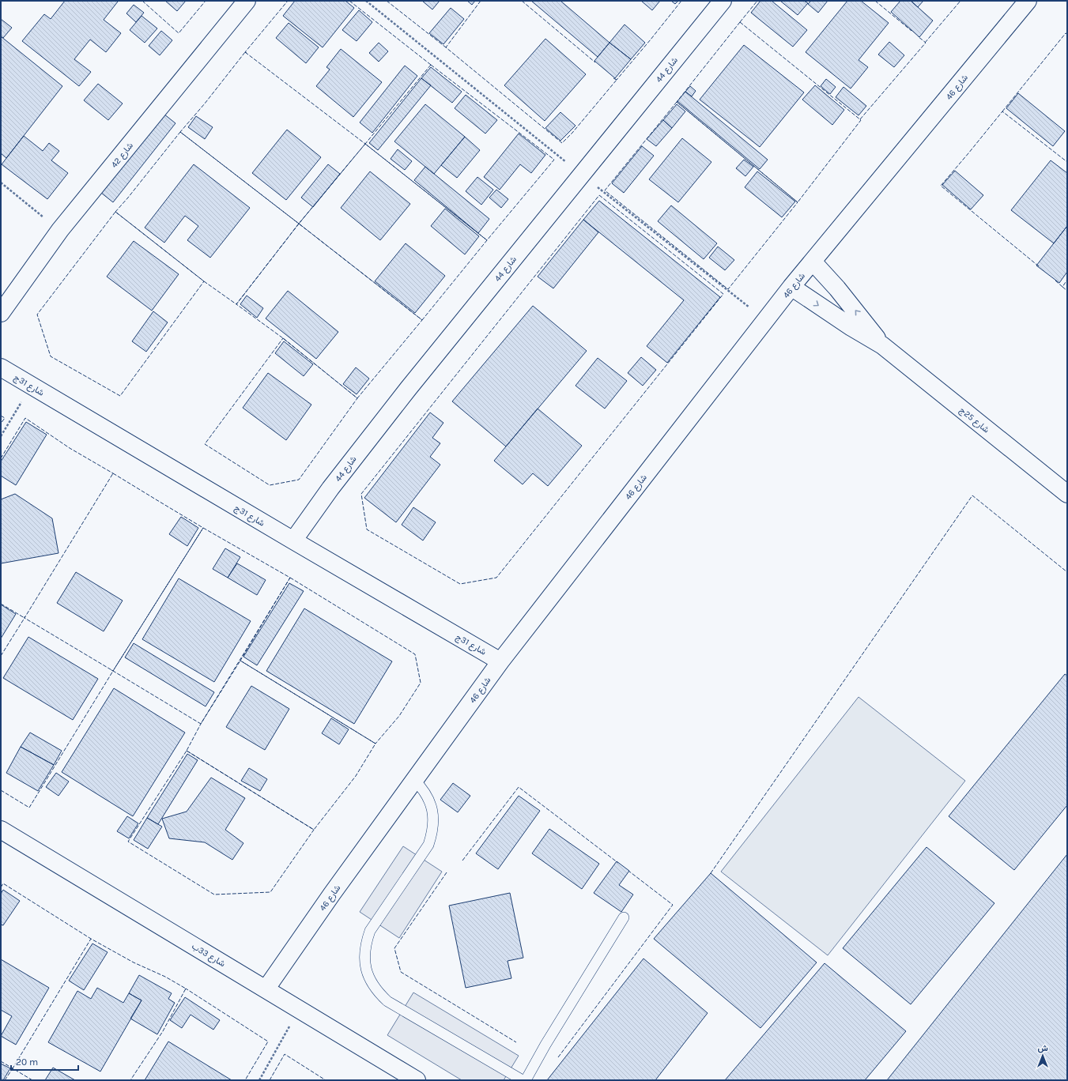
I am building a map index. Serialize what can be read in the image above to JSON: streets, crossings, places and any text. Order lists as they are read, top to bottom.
{
  "streets": {
    "street": [
      "شارع 44",
      "شارع 46",
      "شارع 42",
      "شارع 31ج",
      "شارع 25ج",
      "شارع 33ب"
    ]
  },
  "crossings": [
    ["شارع 44", "شارع 31ج"],
    ["شارع 46", "شارع 31ج"],
    ["شارع 46", "شارع 25ج"],
    ["شارع 46", "شارع 33ب"]
  ],
  "scale_bar": "20 m",
  "north": "top"
}
